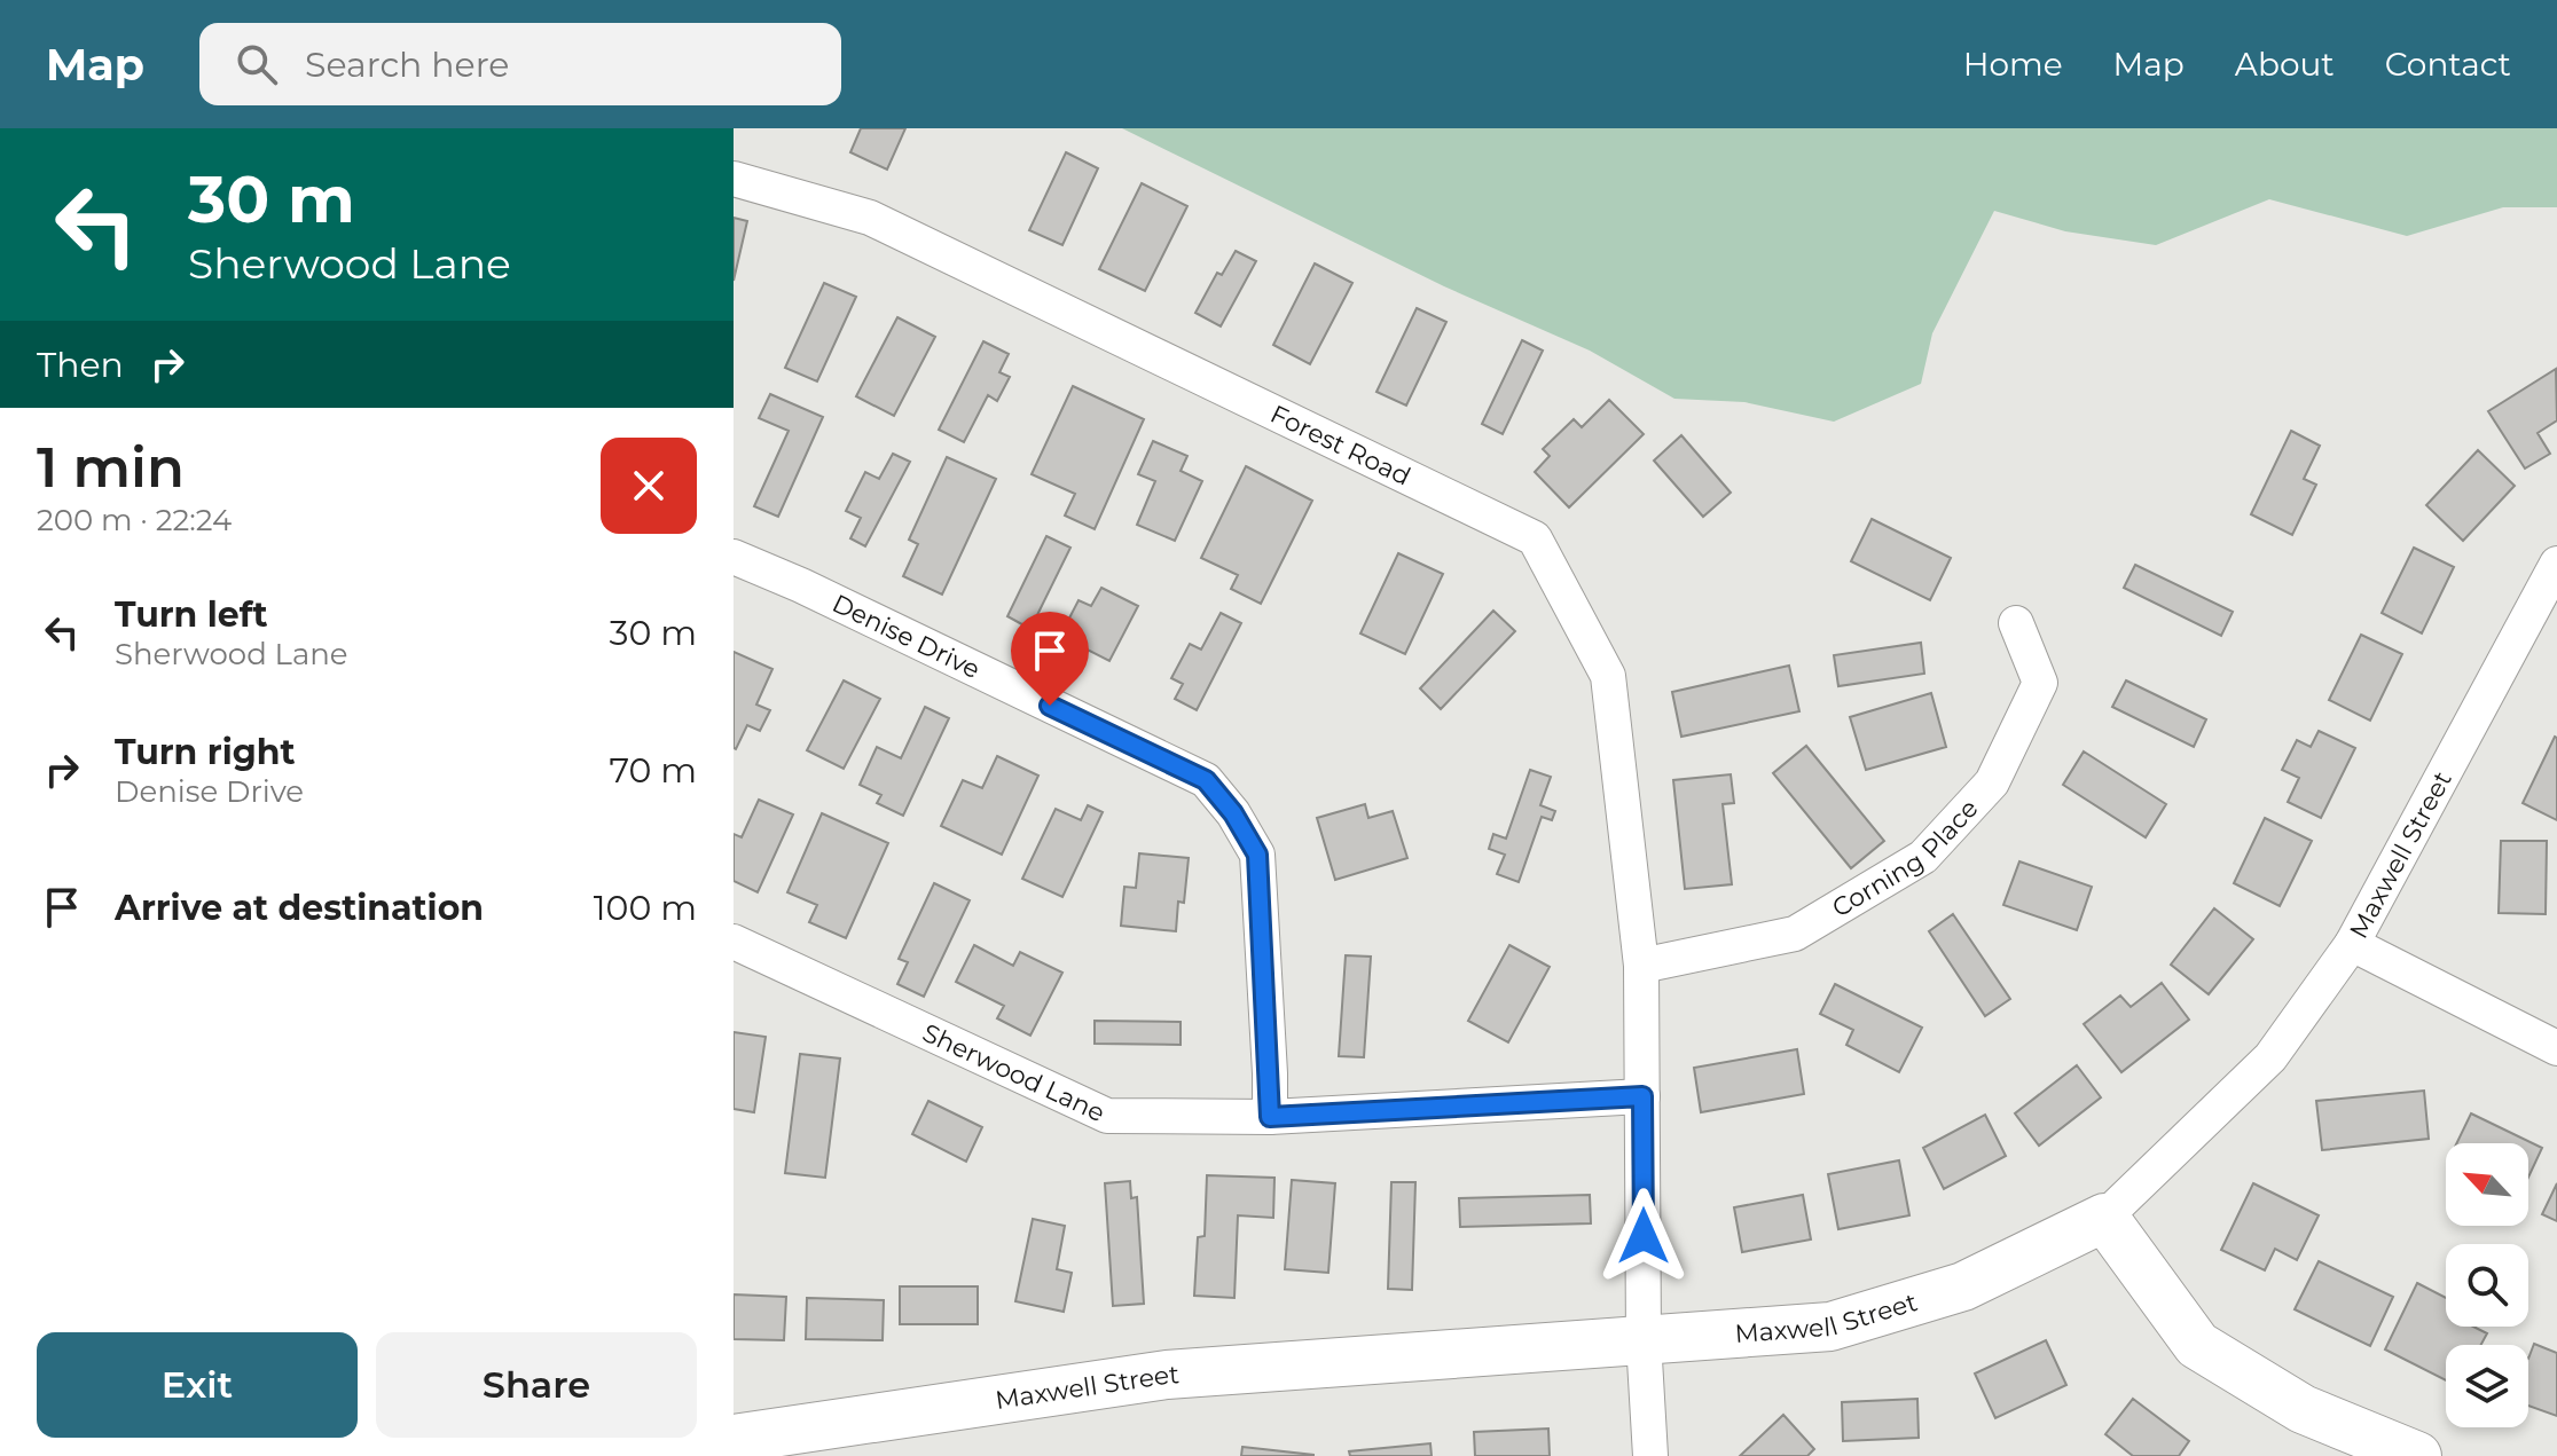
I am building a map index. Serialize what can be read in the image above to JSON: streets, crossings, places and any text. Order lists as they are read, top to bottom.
{
  "streets": {
    "street": [
      "Forest Road",
      "Denise Drive",
      "Corning Place",
      "Maxwell Street",
      "Sherwood Lane"
    ]
  },
  "crossings": [
    ["Forest Road", "Corning Place"],
    ["Forest Road", "Maxwell Street"],
    ["Forest Road", "Sherwood Lane"],
    ["Denise Drive", "Sherwood Lane"]
  ],
  "north": "top left",
  "page": {
    "header": "Map",
    "search": "Search here",
    "nav": [
      "Home",
      "Map",
      "About",
      "Contact"
    ],
    "turn": ["30 m", "Sherwood Lane"],
    "then": "Then",
    "heading": ["1 min", "200 m · 22:24"],
    "list": [
      {
        "name": "Turn left",
        "note": "Sherwood Lane",
        "value": "30 m"
      },
      {
        "name": "Turn right",
        "note": "Denise Drive",
        "value": "70 m"
      },
      {
        "name": "Arrive at destination",
        "value": "100 m"
      }
    ],
    "buttons": ["Exit", "Share"]
  }
}
